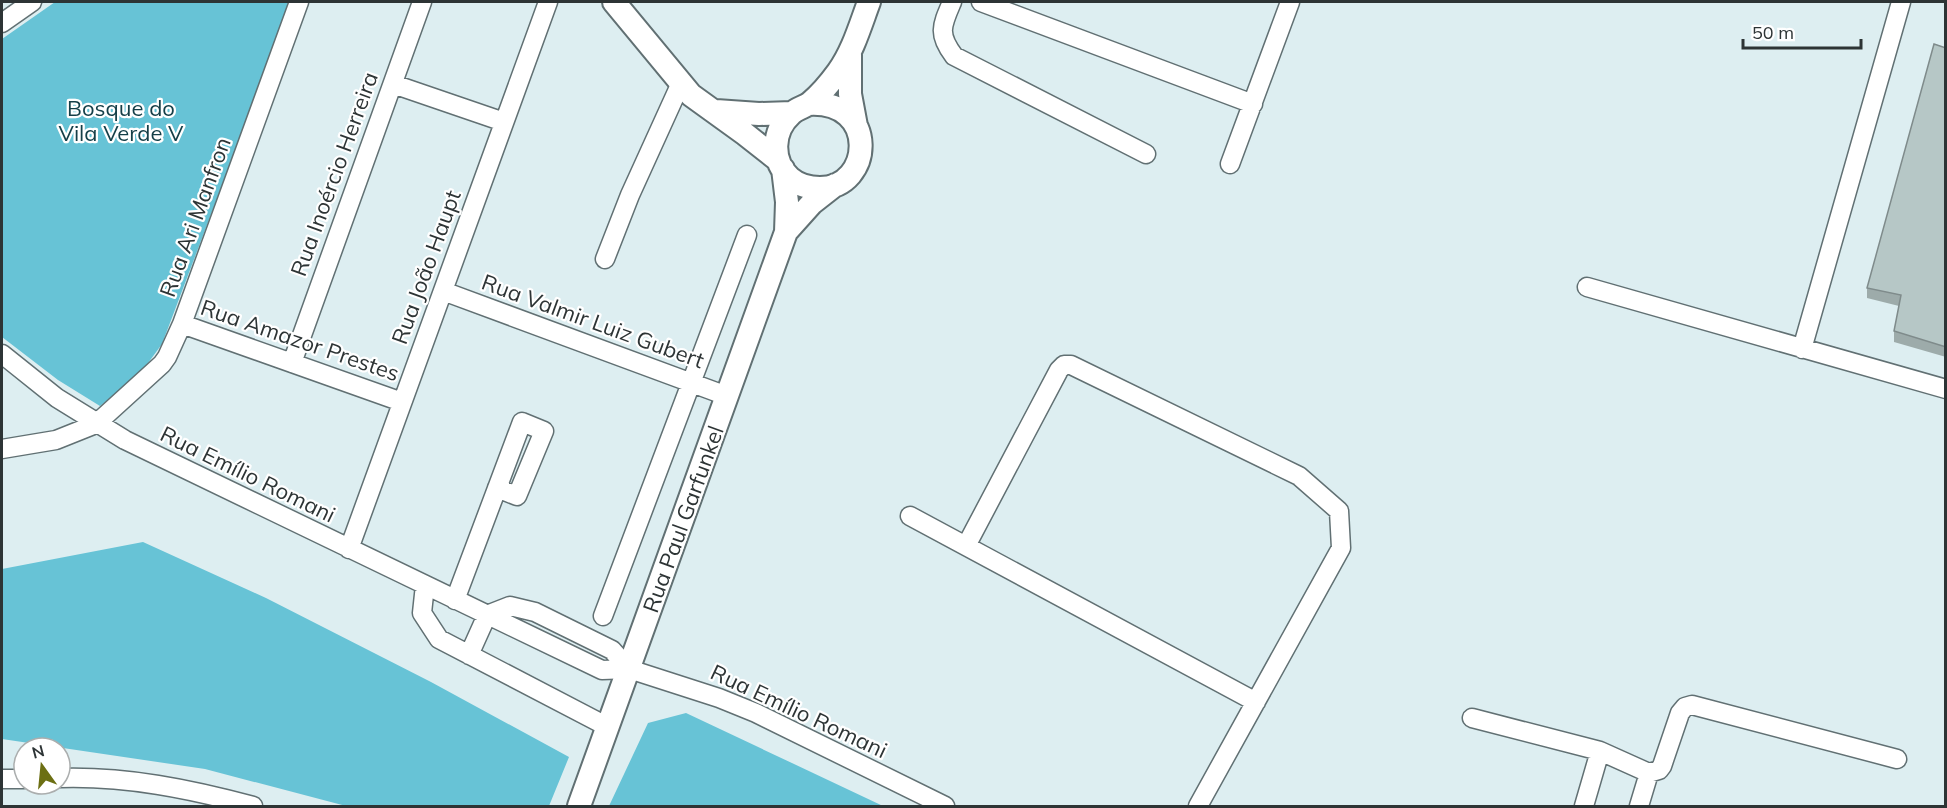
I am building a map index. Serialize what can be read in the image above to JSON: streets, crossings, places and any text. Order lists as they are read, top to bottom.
{
  "streets": {
    "main road": ["Rua Paul Garfunkel"],
    "street": [
      "Rua Inoércio Herreira",
      "Rua Ari Manfron",
      "Rua João Haupt",
      "Rua Valmir Luiz Gubert",
      "Rua Amazor Prestes",
      "Rua Emílio Romani"
    ]
  },
  "crossings": [
    ["Rua Inoércio Herreira", "Rua Amazor Prestes"],
    ["Rua Ari Manfron", "Rua Amazor Prestes"],
    ["Rua Ari Manfron", "Rua Emílio Romani"],
    ["Rua João Haupt", "Rua Valmir Luiz Gubert"],
    ["Rua João Haupt", "Rua Amazor Prestes"],
    ["Rua João Haupt", "Rua Emílio Romani"],
    ["Rua Valmir Luiz Gubert", "Rua Paul Garfunkel"],
    ["Rua Emílio Romani", "Rua Paul Garfunkel"]
  ],
  "parks": ["Bosque do Vila Verde V"],
  "scale_bar": "50 m",
  "north": "top"
}
